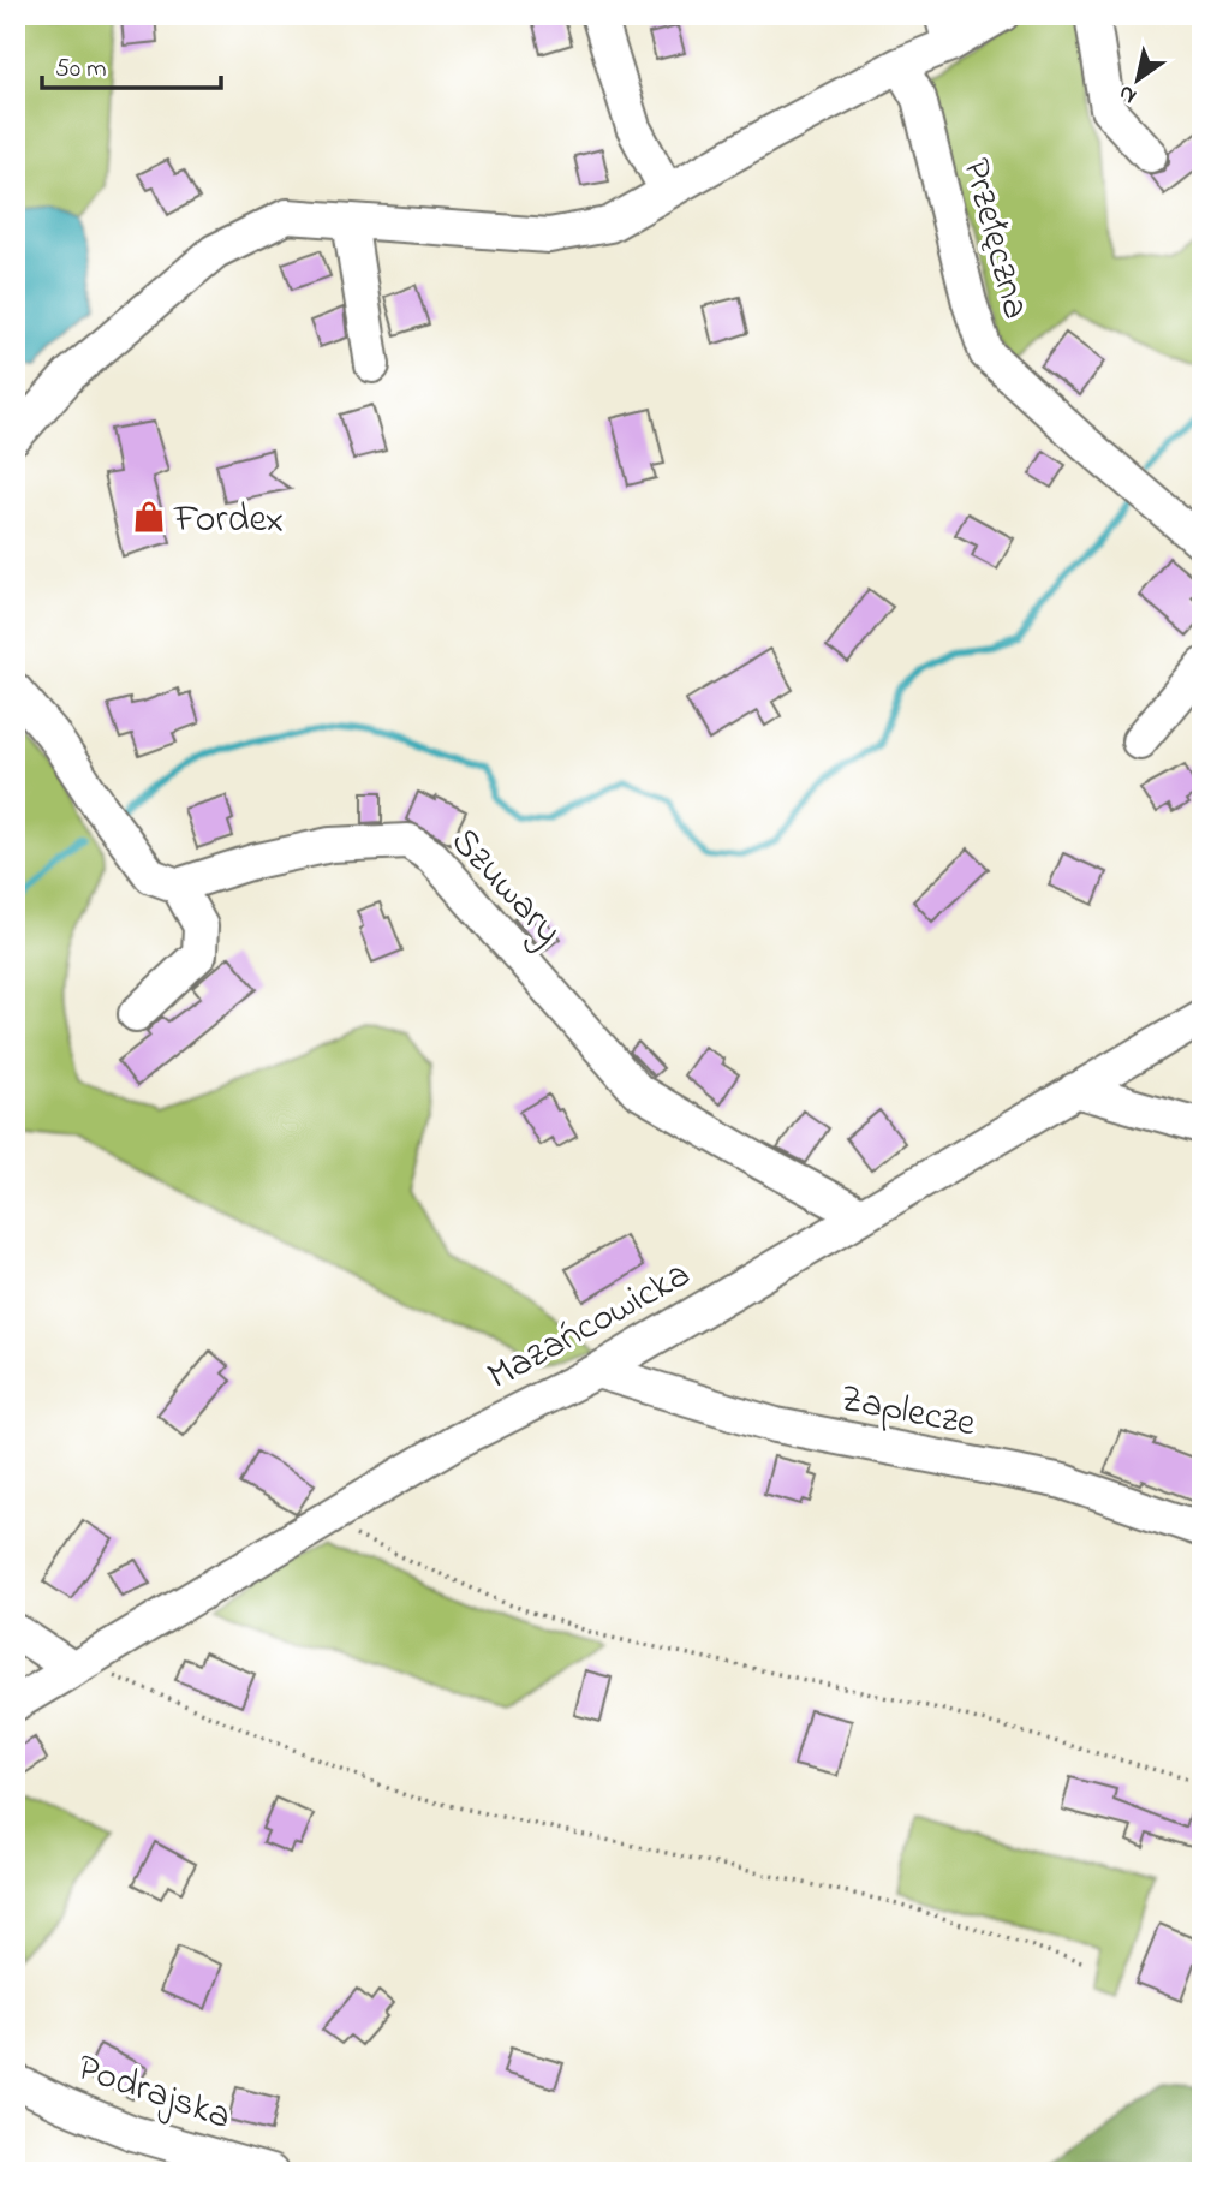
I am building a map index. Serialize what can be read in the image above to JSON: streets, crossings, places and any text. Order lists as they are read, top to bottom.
{
  "streets": {
    "street": [
      "Przełęczna",
      "Szuwary",
      "Mazańcowicka",
      "Zaplecze",
      "Podrajska"
    ]
  },
  "crossings": [
    ["Szuwary", "Mazańcowicka"],
    ["Mazańcowicka", "Zaplecze"]
  ],
  "places": {
    "shop": ["Fordex"]
  },
  "scale_bar": "50 m",
  "north": "bottom left"
}
